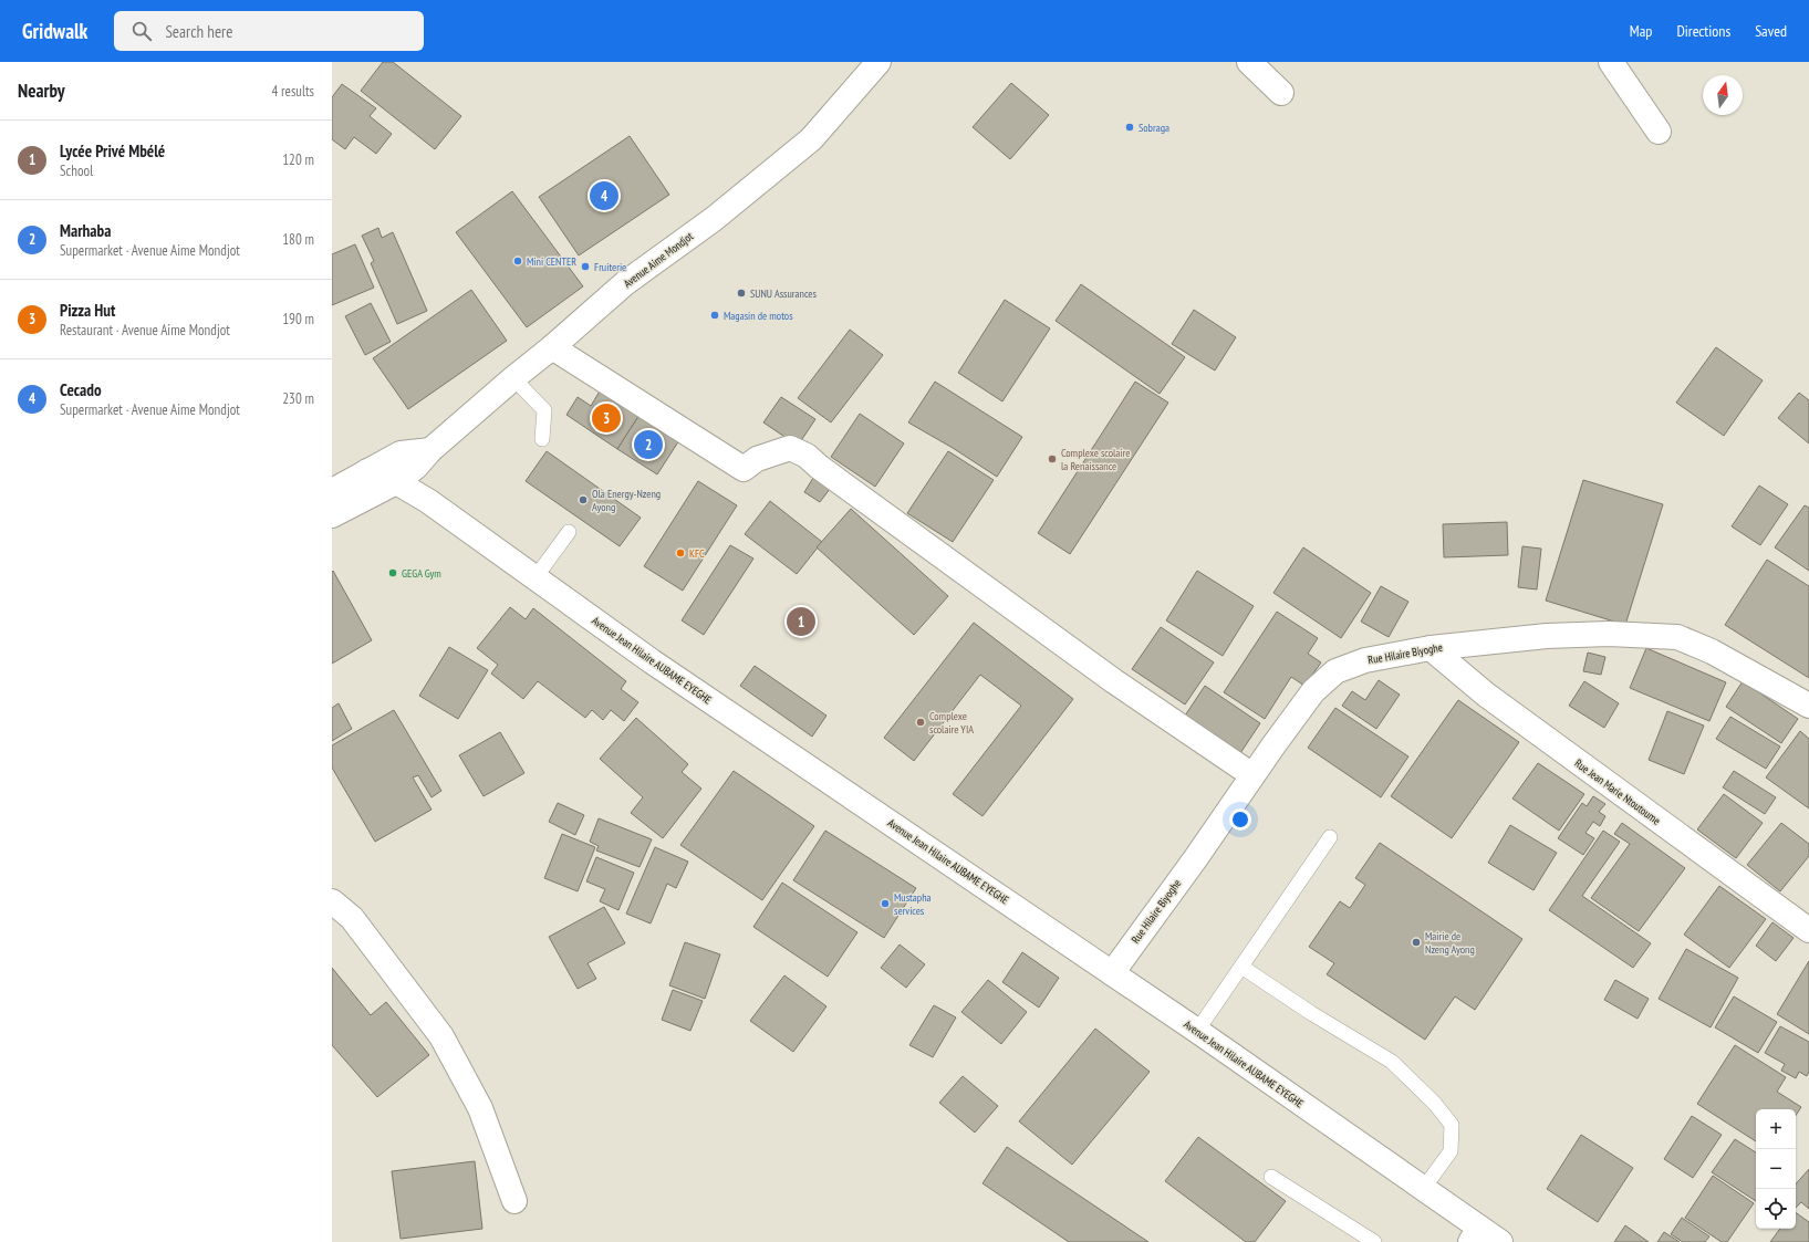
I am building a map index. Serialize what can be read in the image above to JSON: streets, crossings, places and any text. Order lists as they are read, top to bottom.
{
  "streets": {
    "street": [
      "Avenue Aime Mondjot",
      "Rue Hilaire Biyoghe",
      "Avenue Jean Hilaire AUBAME EYEGHE",
      "Rue Jean Marie Ntoutoume"
    ]
  },
  "crossings": [
    ["Avenue Aime Mondjot", "Avenue Jean Hilaire AUBAME EYEGHE"],
    ["Rue Hilaire Biyoghe", "Avenue Jean Hilaire AUBAME EYEGHE"],
    ["Rue Hilaire Biyoghe", "Rue Jean Marie Ntoutoume"]
  ],
  "places": [
    "Sobraga",
    "Mini CENTER",
    "Fruiterie",
    "SUNU Assurances",
    "Magasin de motos",
    "Complexe scolaire la Renaissance",
    "Ola Energy-Nzeng Ayong",
    "KFC",
    "GEGA Gym",
    "Complexe scolaire YIA",
    "Mustapha services",
    "Mairie de Nzeng Ayong"
  ],
  "north": "top",
  "page": {
    "header": "Gridwalk",
    "search": "Search here",
    "nav": ["Map", "Directions", "Saved"],
    "heading": ["Nearby", "4 results"],
    "list": [
      {
        "mark": "1",
        "name": "Lycée Privé Mbélé",
        "note": "School",
        "value": "120 m"
      },
      {
        "mark": "2",
        "name": "Marhaba",
        "note": "Supermarket · Avenue Aime Mondjot",
        "value": "180 m"
      },
      {
        "mark": "3",
        "name": "Pizza Hut",
        "note": "Restaurant · Avenue Aime Mondjot",
        "value": "190 m"
      },
      {
        "mark": "4",
        "name": "Cecado",
        "note": "Supermarket · Avenue Aime Mondjot",
        "value": "230 m"
      }
    ],
    "pins": [
      "4",
      "3",
      "2",
      "1"
    ],
    "map_buttons": ["+", "−"]
  }
}
